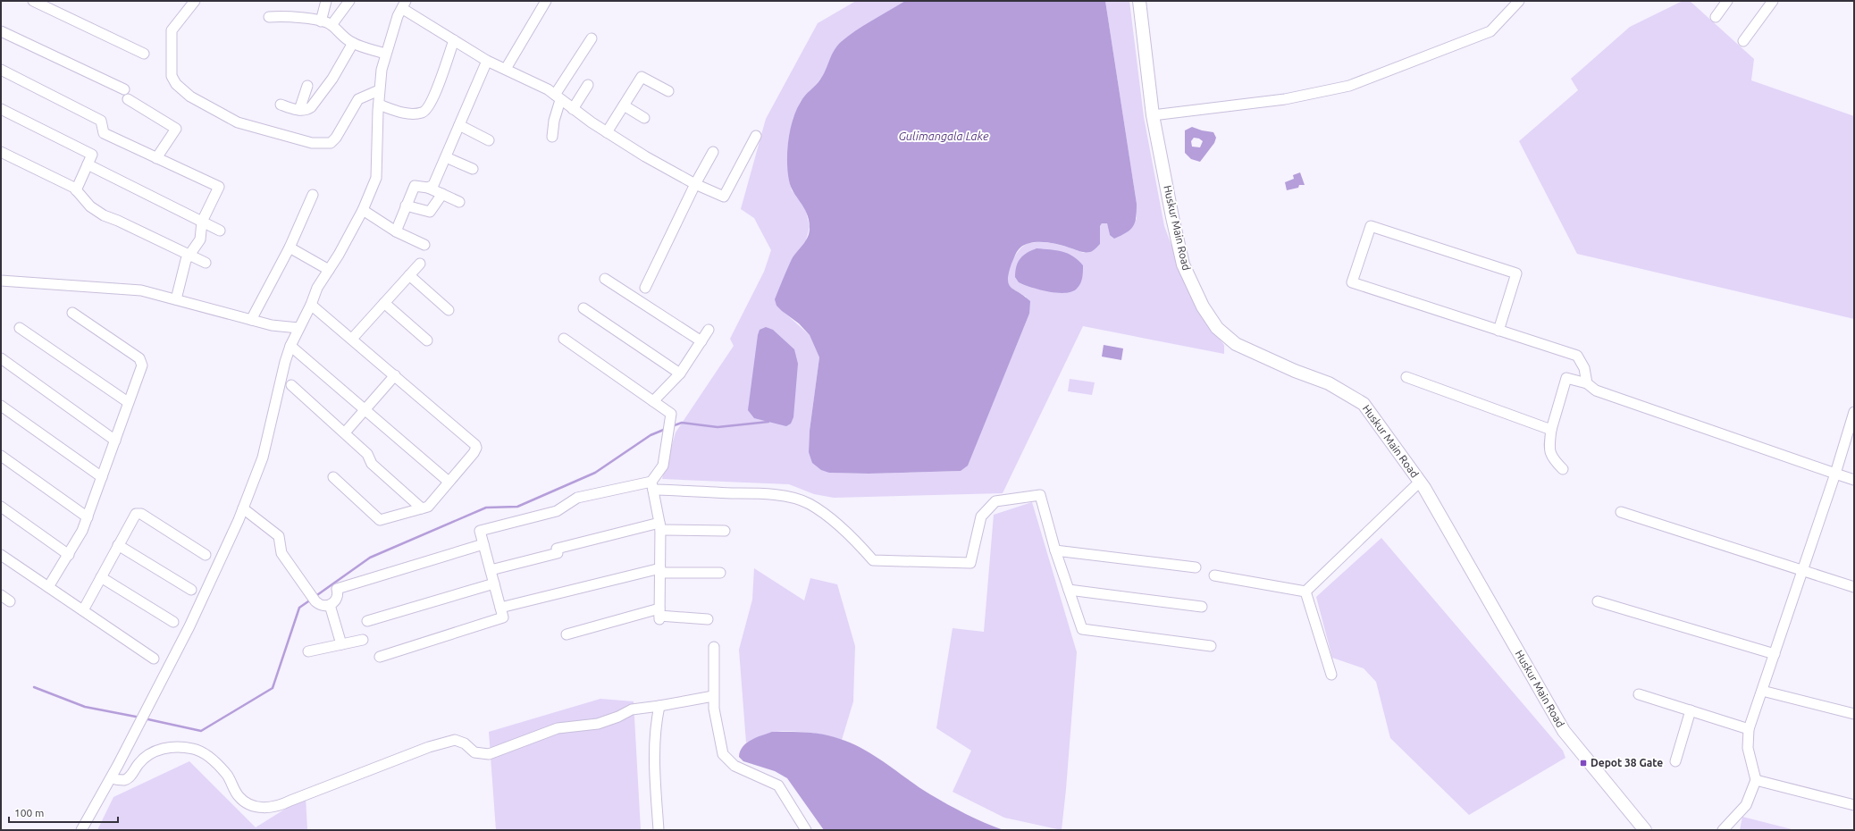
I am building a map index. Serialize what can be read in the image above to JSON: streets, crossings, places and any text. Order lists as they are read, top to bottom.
{
  "streets": {
    "main road": ["Huskur Main Road"]
  },
  "water": ["Gulimangala Lake"],
  "places": {
    "transit": ["Depot 38 Gate"]
  },
  "scale_bar": "100 m"
}
